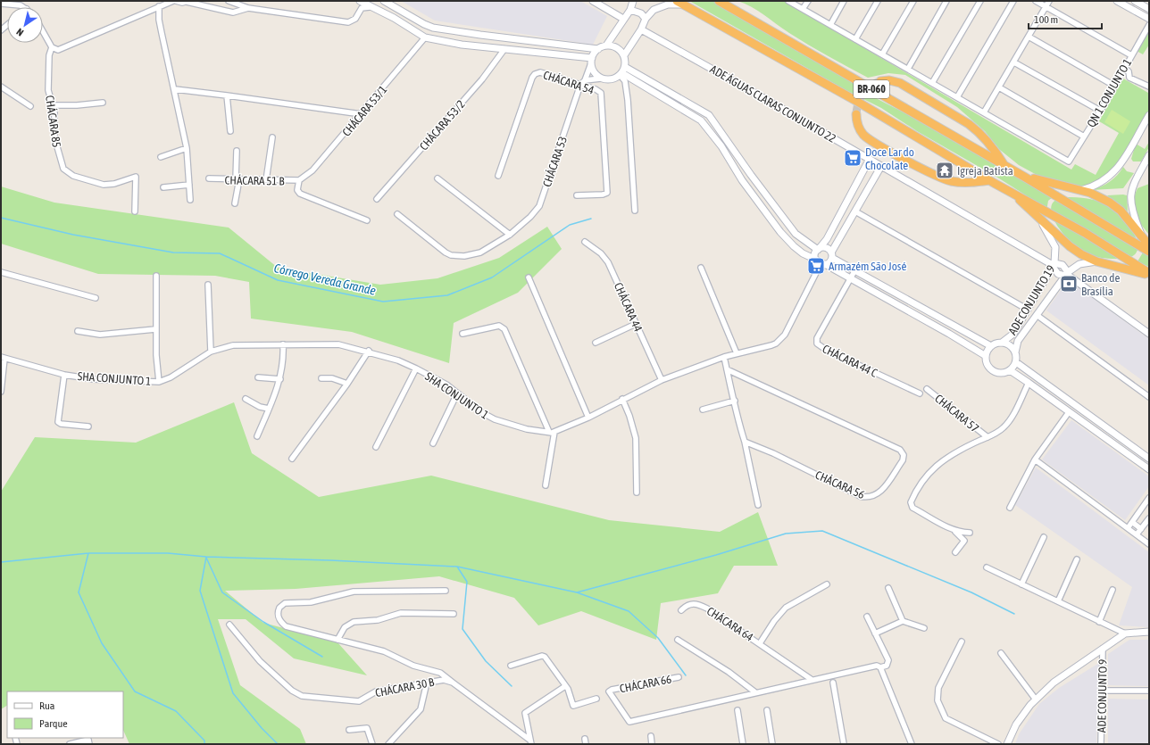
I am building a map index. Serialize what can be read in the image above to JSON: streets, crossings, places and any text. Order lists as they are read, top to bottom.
{
  "streets": {
    "highway": ["BR-060"],
    "street": [
      "CHÁCARA 54",
      "QN 1 CONJUNTO 1",
      "ADE ÁGUAS CLARAS CONJUNTO 22",
      "CHÁCARA 53/1",
      "CHÁCARA 85",
      "CHÁCARA 53/2",
      "CHÁCARA 53",
      "CHÁCARA 51 B",
      "ADE CONJUNTO 19",
      "CHÁCARA 44",
      "CHÁCARA 44 C",
      "SHA CONJUNTO 1",
      "CHÁCARA 57",
      "CHÁCARA 56",
      "CHÁCARA 64",
      "CHÁCARA 66",
      "CHÁCARA 30 B",
      "ADE CONJUNTO 9"
    ]
  },
  "crossings": [
    ["CHÁCARA 54", "CHÁCARA 53"],
    ["ADE ÁGUAS CLARAS CONJUNTO 22", "ADE CONJUNTO 19"],
    ["CHÁCARA 53/1", "CHÁCARA 51 B"],
    ["CHÁCARA 44", "SHA CONJUNTO 1"]
  ],
  "water": ["Córrego Vereda Grande"],
  "places": {
    "supermarket": ["Doce Lar do Chocolate", "Armazém São José"],
    "temple": ["Igreja Batista"],
    "bank": ["Banco de Brasília"]
  },
  "legend": ["Rua", "Parque"],
  "scale_bar": "100 m",
  "north": "bottom left"
}
